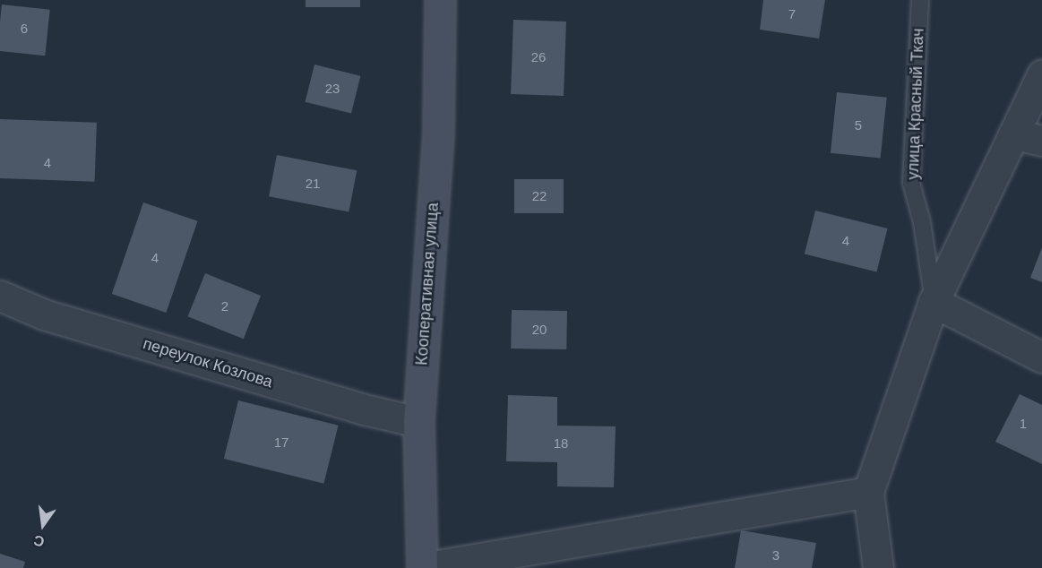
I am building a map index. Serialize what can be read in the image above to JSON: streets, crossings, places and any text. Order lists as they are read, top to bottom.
{
  "streets": {
    "street": ["улица Красный Ткач", "Кооперативная улица", "переулок Козлова"]
  },
  "crossings": [
    ["Кооперативная улица", "переулок Козлова"]
  ],
  "house_numbers": [
    "7",
    "6",
    "26",
    "23",
    "5",
    "4",
    "21",
    "22",
    "4",
    "4",
    "2",
    "20",
    "1",
    "17",
    "18",
    "3"
  ],
  "north": "bottom"
}
